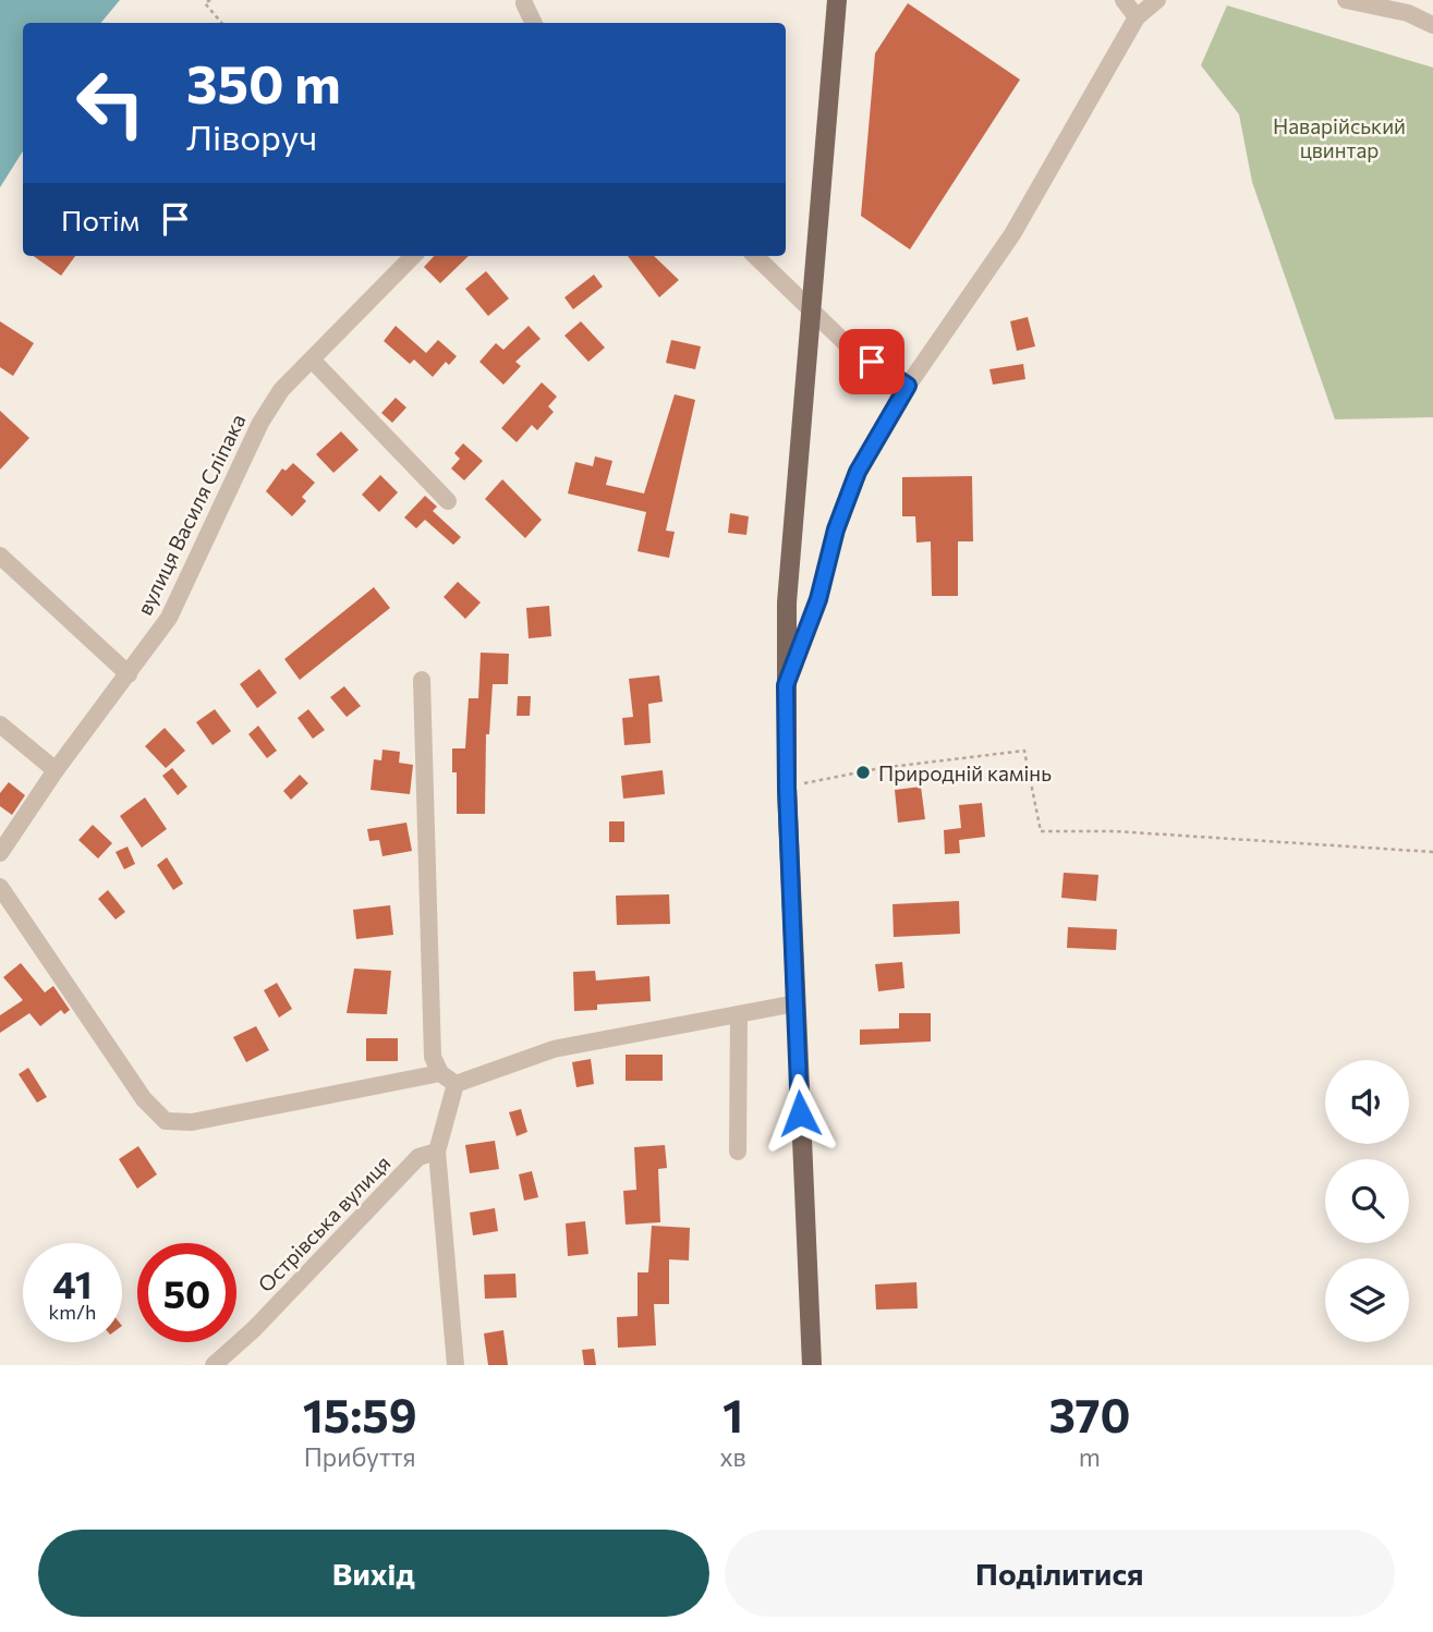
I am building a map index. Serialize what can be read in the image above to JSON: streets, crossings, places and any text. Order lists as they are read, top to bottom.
{
  "streets": {
    "street": ["вулиця Василя Сліпака", "Острівська вулиця"]
  },
  "parks": ["Наварійський цвинтар"],
  "places": ["Природній камінь"],
  "page": {
    "turn": ["350 m", "Ліворуч"],
    "then": "Потім",
    "speed": "41 km/h",
    "limit": "50",
    "eta": [
      "15:59",
      "Прибуття",
      "1",
      "хв",
      "370",
      "m"
    ],
    "buttons": ["Вихід", "Поділитися"]
  }
}
